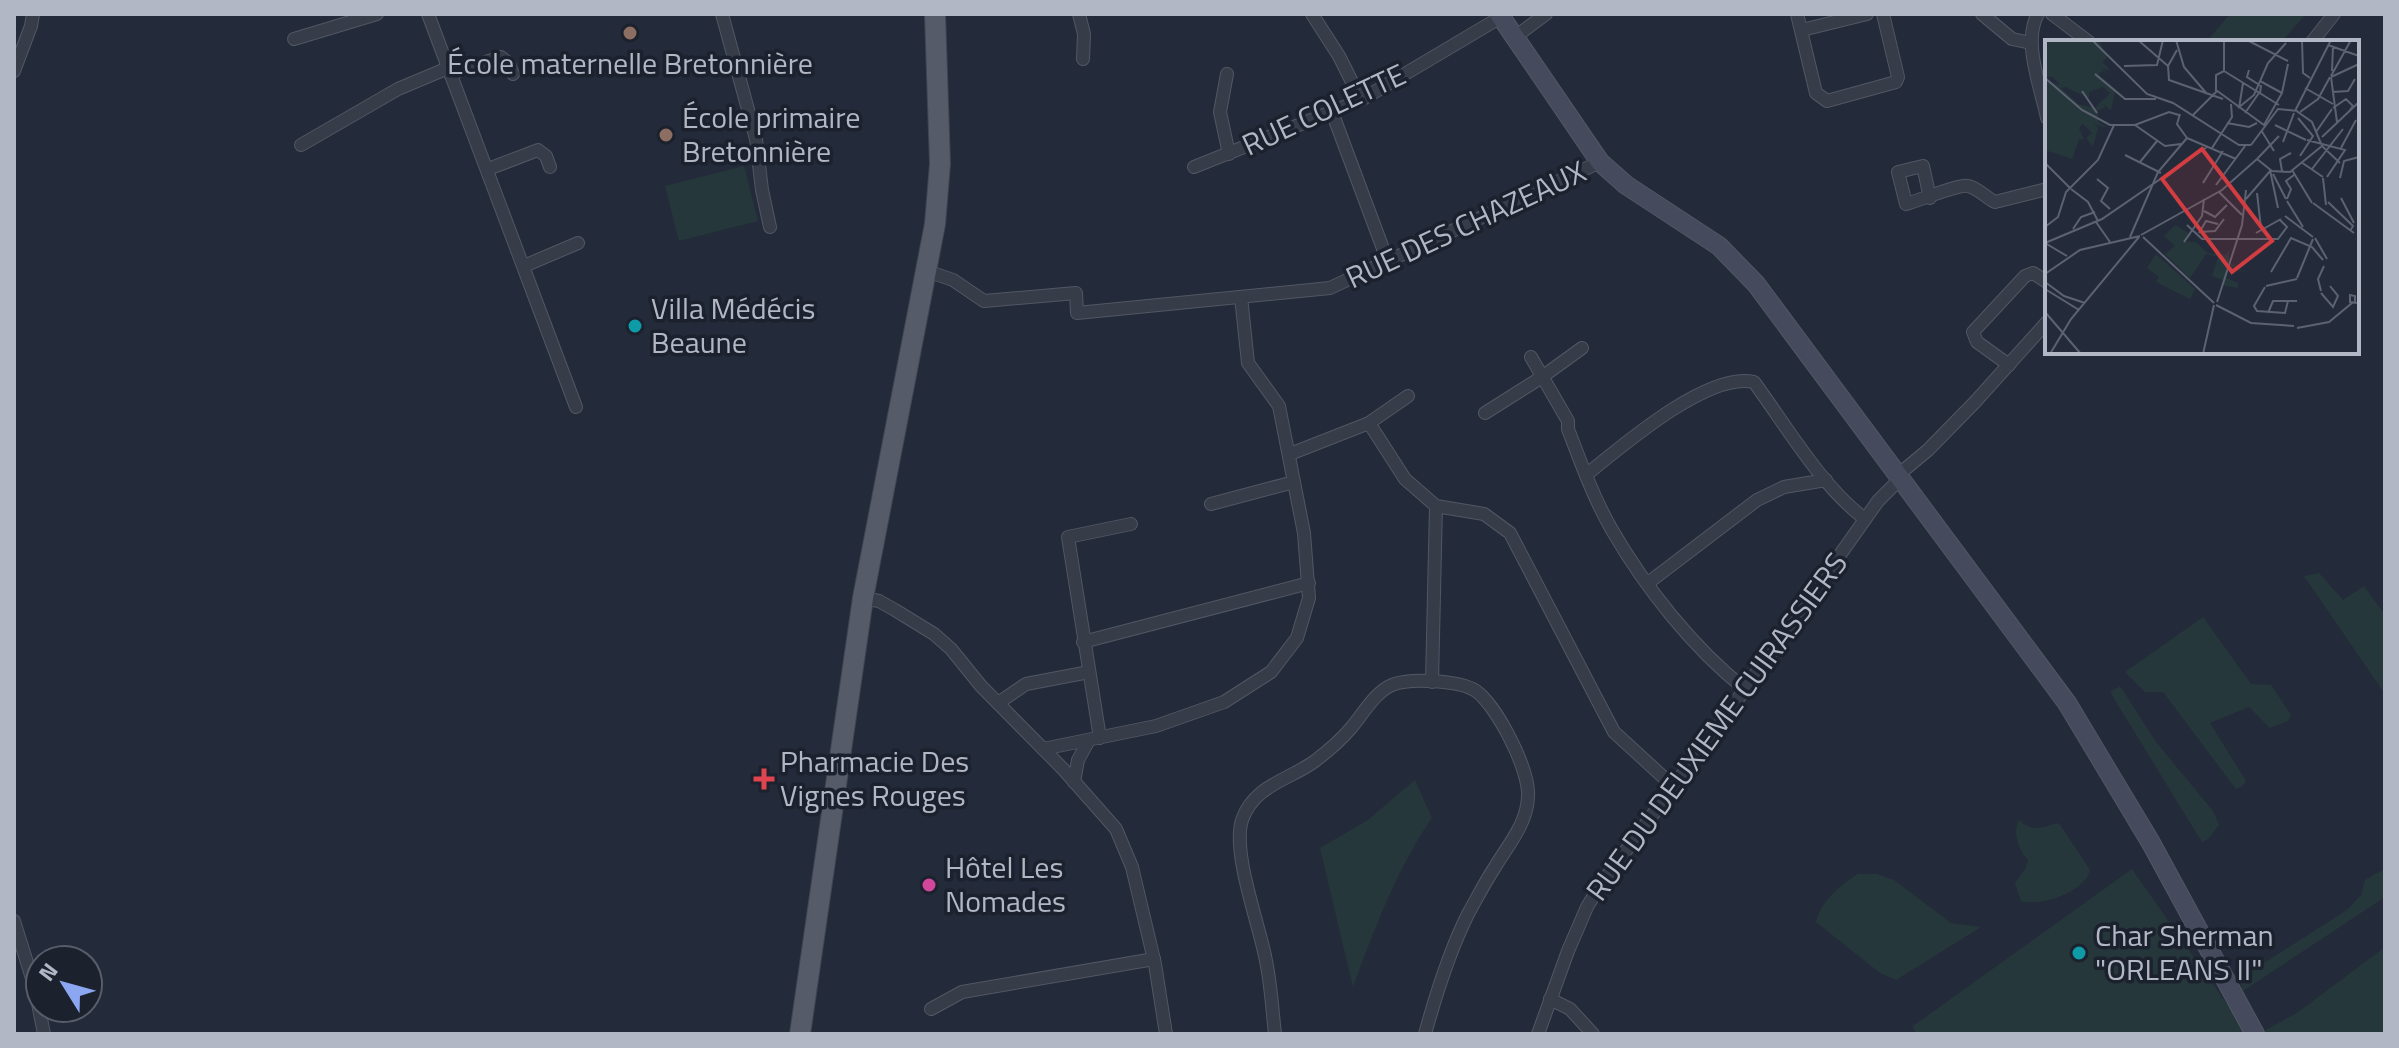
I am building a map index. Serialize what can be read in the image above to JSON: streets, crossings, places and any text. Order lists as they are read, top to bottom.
{
  "streets": {
    "street": ["RUE COLETTE", "RUE DES CHAZEAUX", "RUE DU DEUXIEME CUIRASSIERS"]
  },
  "places": {
    "other": [
      "École maternelle Bretonnière",
      "École primaire Bretonnière",
      "Villa Médécis Beaune",
      "Hôtel Les Nomades",
      "Char Sherman \"ORLEANS II\""
    ],
    "health": ["Pharmacie Des Vignes Rouges"]
  },
  "north": "top left"
}
